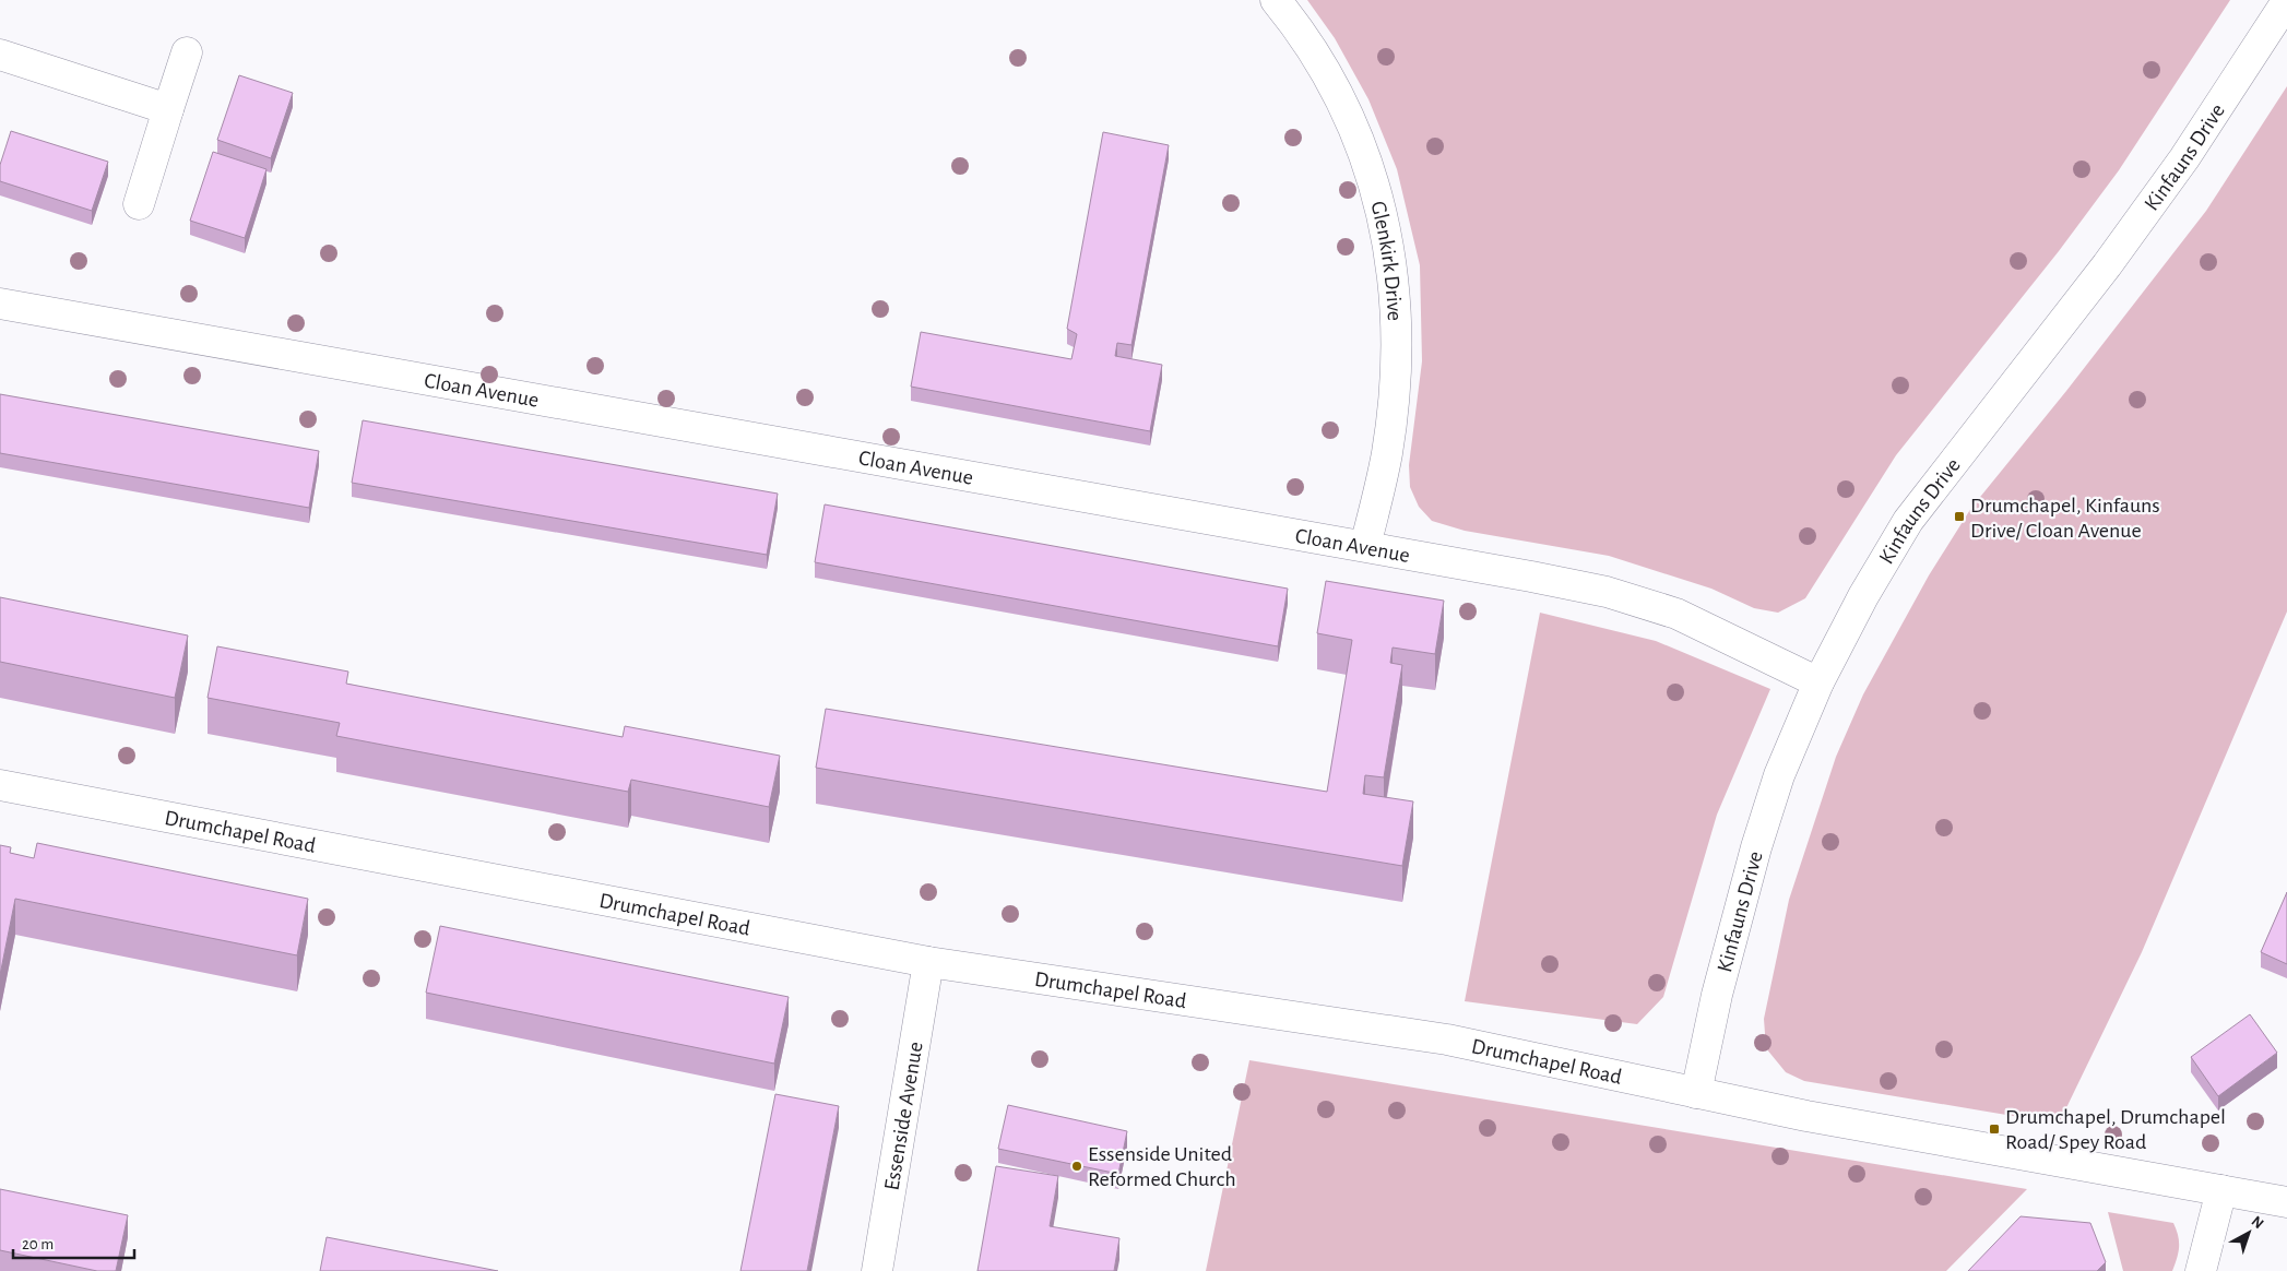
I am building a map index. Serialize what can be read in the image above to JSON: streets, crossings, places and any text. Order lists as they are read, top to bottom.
{
  "streets": {
    "street": [
      "Kinfauns Drive",
      "Glenkirk Drive",
      "Cloan Avenue",
      "Drumchapel Road",
      "Essenside Avenue"
    ]
  },
  "crossings": [
    ["Kinfauns Drive", "Cloan Avenue"],
    ["Kinfauns Drive", "Drumchapel Road"],
    ["Glenkirk Drive", "Cloan Avenue"],
    ["Drumchapel Road", "Essenside Avenue"]
  ],
  "places": {
    "transit": ["Drumchapel, Kinfauns Drive/ Cloan Avenue", "Drumchapel, Drumchapel Road/ Spey Road"],
    "other": ["Essenside United Reformed Church"]
  },
  "scale_bar": "20 m",
  "north": "top right"
}
